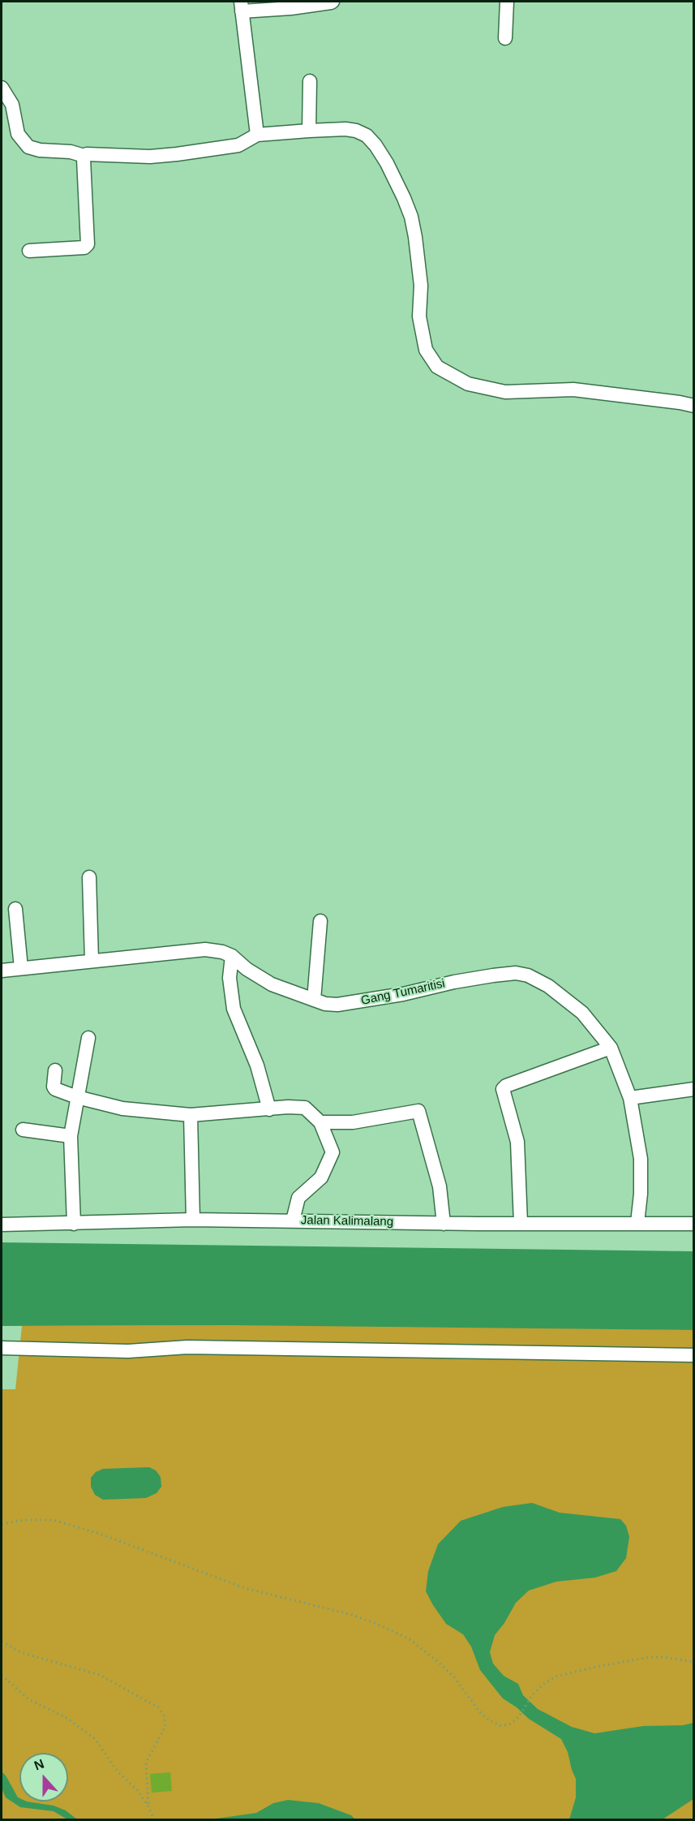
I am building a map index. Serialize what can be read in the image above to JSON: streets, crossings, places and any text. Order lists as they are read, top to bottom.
{
  "streets": {
    "street": ["Gang Tumaritisi", "Jalan Kalimalang"]
  },
  "crossings": [
    ["Gang Tumaritisi", "Jalan Kalimalang"]
  ],
  "north": "top"
}
